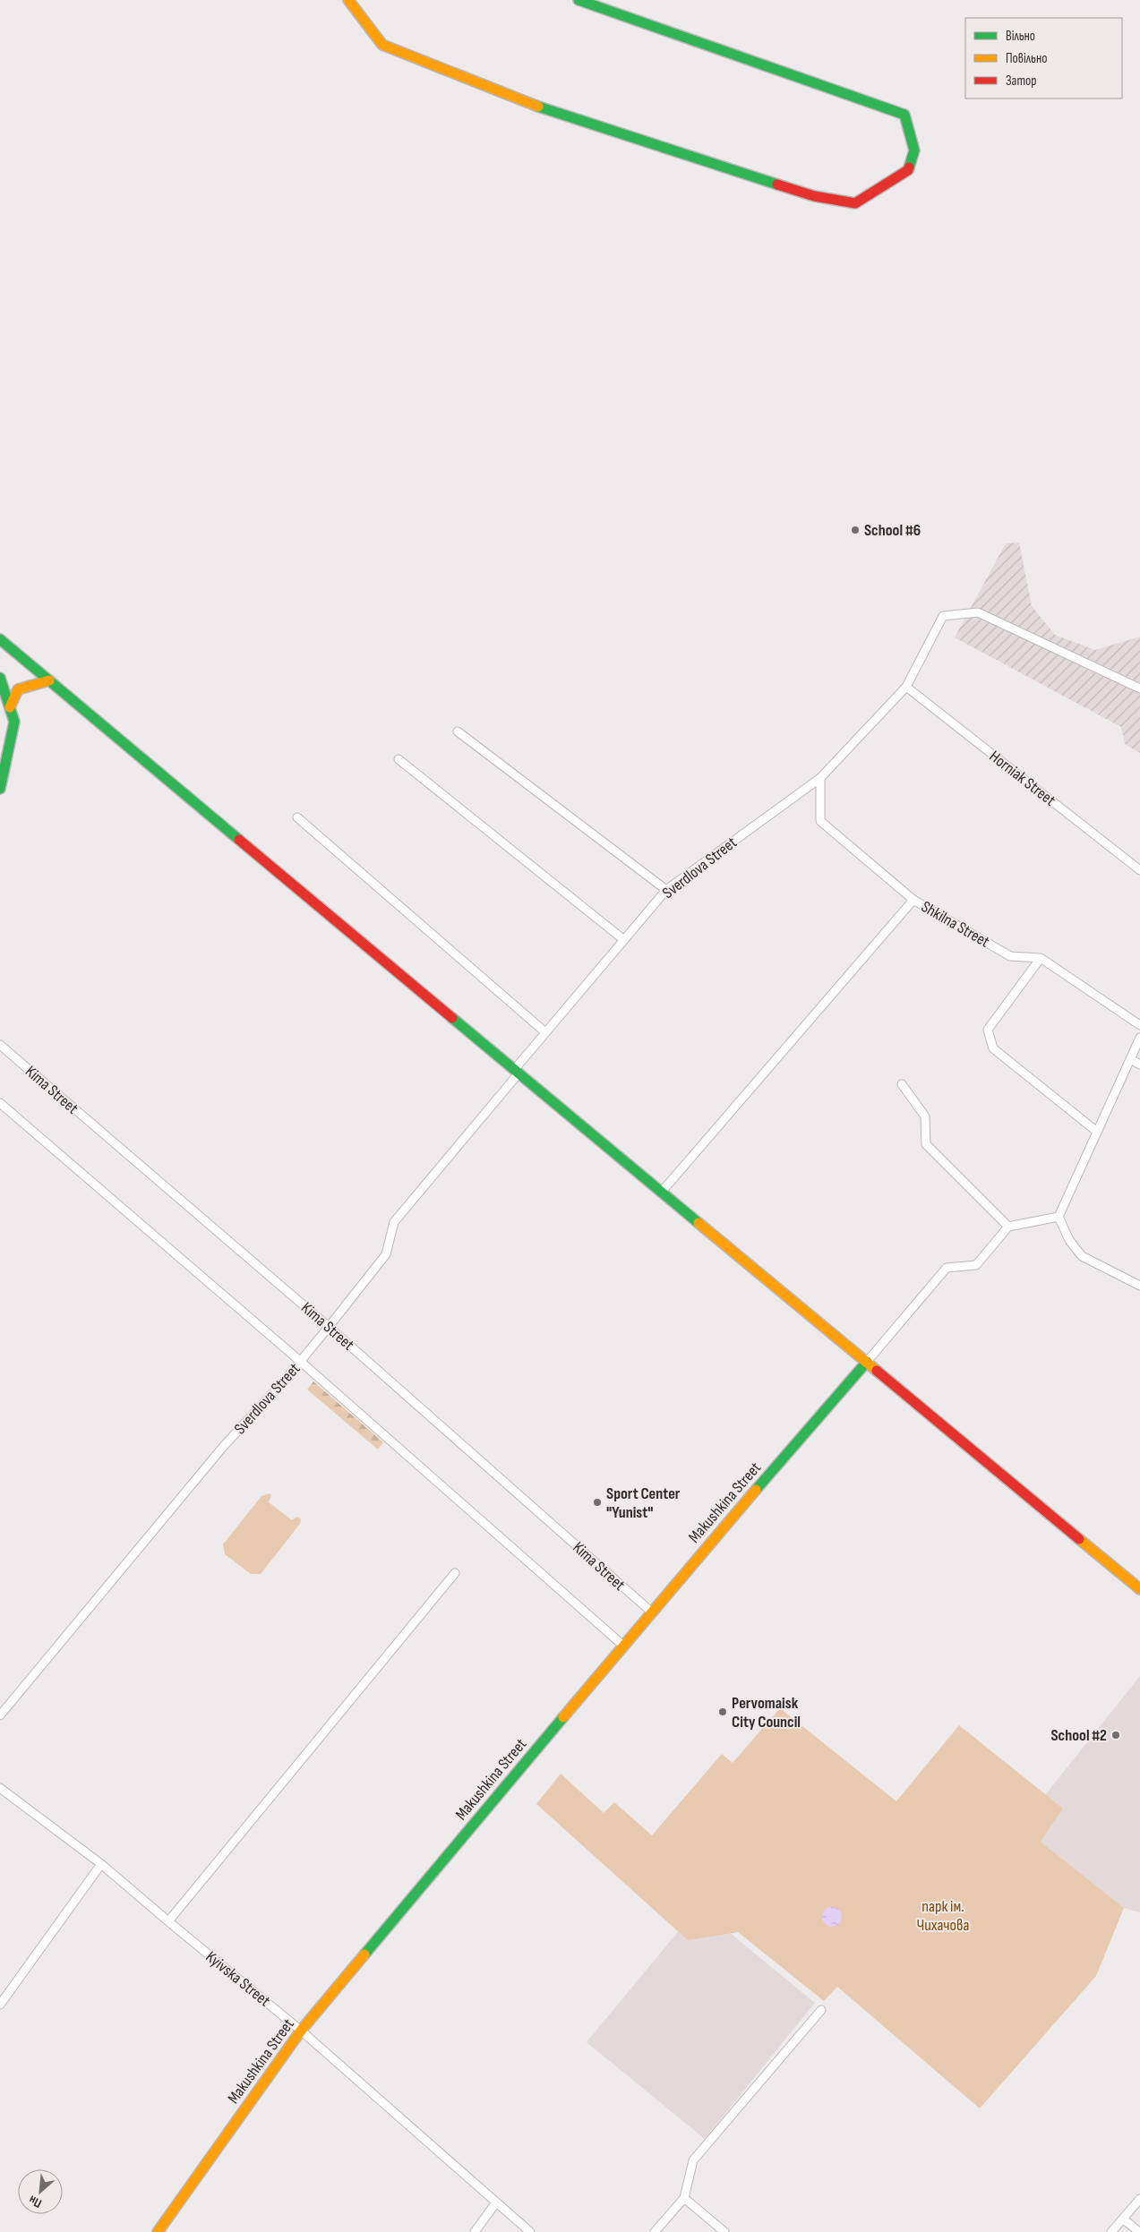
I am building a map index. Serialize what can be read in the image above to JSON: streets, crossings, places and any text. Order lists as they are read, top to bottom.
{
  "streets": {
    "street": [
      "Horniak Street",
      "Sverdlova Street",
      "Shkilna Street",
      "Kima Street",
      "Makushkina Street",
      "Kyivska Street"
    ]
  },
  "crossings": [
    ["Horniak Street", "Sverdlova Street"],
    ["Sverdlova Street", "Shkilna Street"],
    ["Sverdlova Street", "Kima Street"],
    ["Kima Street", "Makushkina Street"],
    ["Makushkina Street", "Kyivska Street"]
  ],
  "parks": ["парк ім. Чихачова"],
  "places": [
    "School #6",
    "Sport Center \"Yunist\"",
    "Pervomaisk City Council",
    "School #2"
  ],
  "legend": ["Вільно", "Повільно", "Затор"],
  "north": "bottom left"
}
